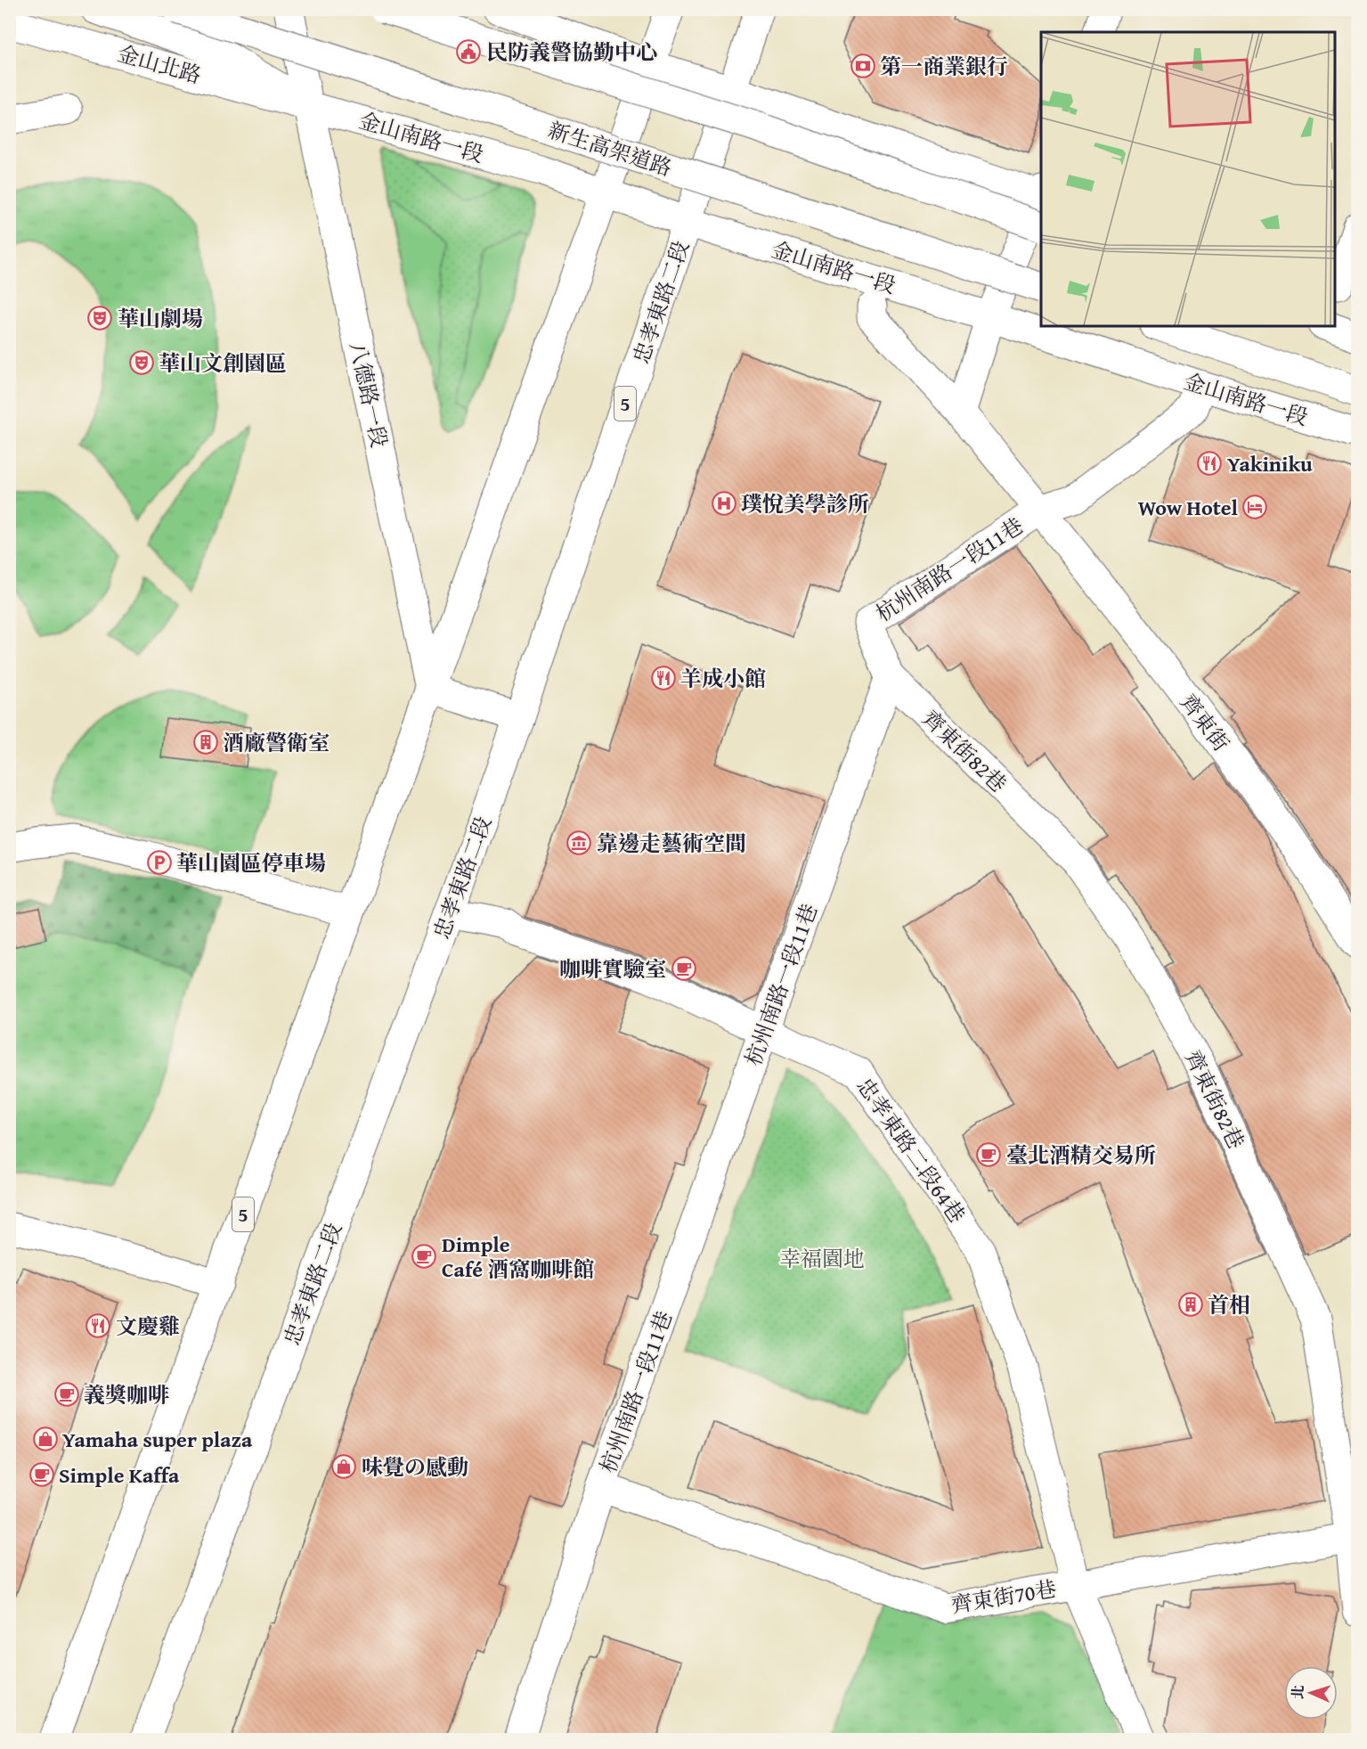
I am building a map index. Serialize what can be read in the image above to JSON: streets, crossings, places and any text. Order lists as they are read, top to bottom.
{
  "streets": {
    "main road": [
      "金山北路",
      "金山南路一段",
      "新生高架道路",
      "忠孝東路二段",
      "八德路一段",
      "5",
      "杭州南路一段11巷",
      "齊東街",
      "齊東街82巷",
      "忠孝東路二段64巷",
      "齊東街70巷"
    ]
  },
  "crossings": [
    ["金山北路", "金山南路一段"],
    ["金山北路", "八德路一段"],
    ["金山南路一段", "忠孝東路二段"],
    ["金山南路一段", "八德路一段"],
    ["金山南路一段", "5"],
    ["金山南路一段", "杭州南路一段11巷"],
    ["忠孝東路二段", "忠孝東路二段64巷"],
    ["八德路一段", "5"],
    ["杭州南路一段11巷", "齊東街"],
    ["杭州南路一段11巷", "齊東街82巷"],
    ["杭州南路一段11巷", "忠孝東路二段64巷"],
    ["杭州南路一段11巷", "齊東街70巷"],
    ["齊東街82巷", "齊東街70巷"],
    ["忠孝東路二段64巷", "齊東街70巷"]
  ],
  "parks": ["幸福園地"],
  "places": {
    "public building": ["民防義警協勤中心"],
    "bank": ["第一商業銀行"],
    "theatre": ["華山劇場", "華山文創園區"],
    "restaurant": ["Yakiniku", "羊成小館", "文慶雞"],
    "hospital": ["璞悅美學診所"],
    "hotel": ["Wow Hotel"],
    "building": ["酒廠警衛室", "首相"],
    "museum": ["靠邊走藝術空間"],
    "parking": ["華山園區停車場"],
    "cafe": [
      "咖啡實驗室",
      "臺北酒精交易所",
      "Dimple Café 酒窩咖啡館",
      "義獎咖啡",
      "Simple Kaffa"
    ],
    "shop": ["Yamaha super plaza", "味覺の感動"]
  },
  "north": "left"
}
